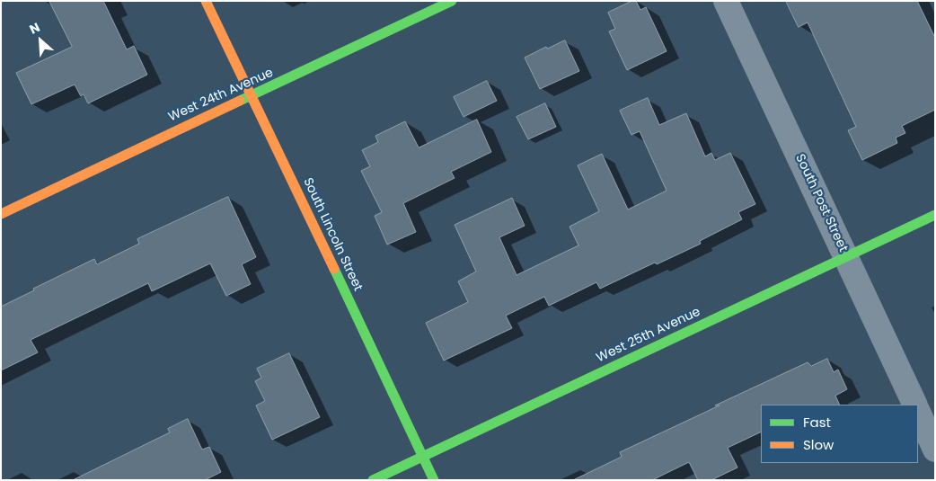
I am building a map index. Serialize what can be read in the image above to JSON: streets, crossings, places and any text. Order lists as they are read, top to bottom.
{
  "streets": {
    "street": [
      "West 24th Avenue",
      "South Post Street",
      "South Lincoln Street",
      "West 25th Avenue"
    ]
  },
  "crossings": [
    ["West 24th Avenue", "South Lincoln Street"],
    ["South Post Street", "West 25th Avenue"],
    ["South Lincoln Street", "West 25th Avenue"]
  ],
  "legend": ["Fast", "Slow"],
  "north": "top left"
}
